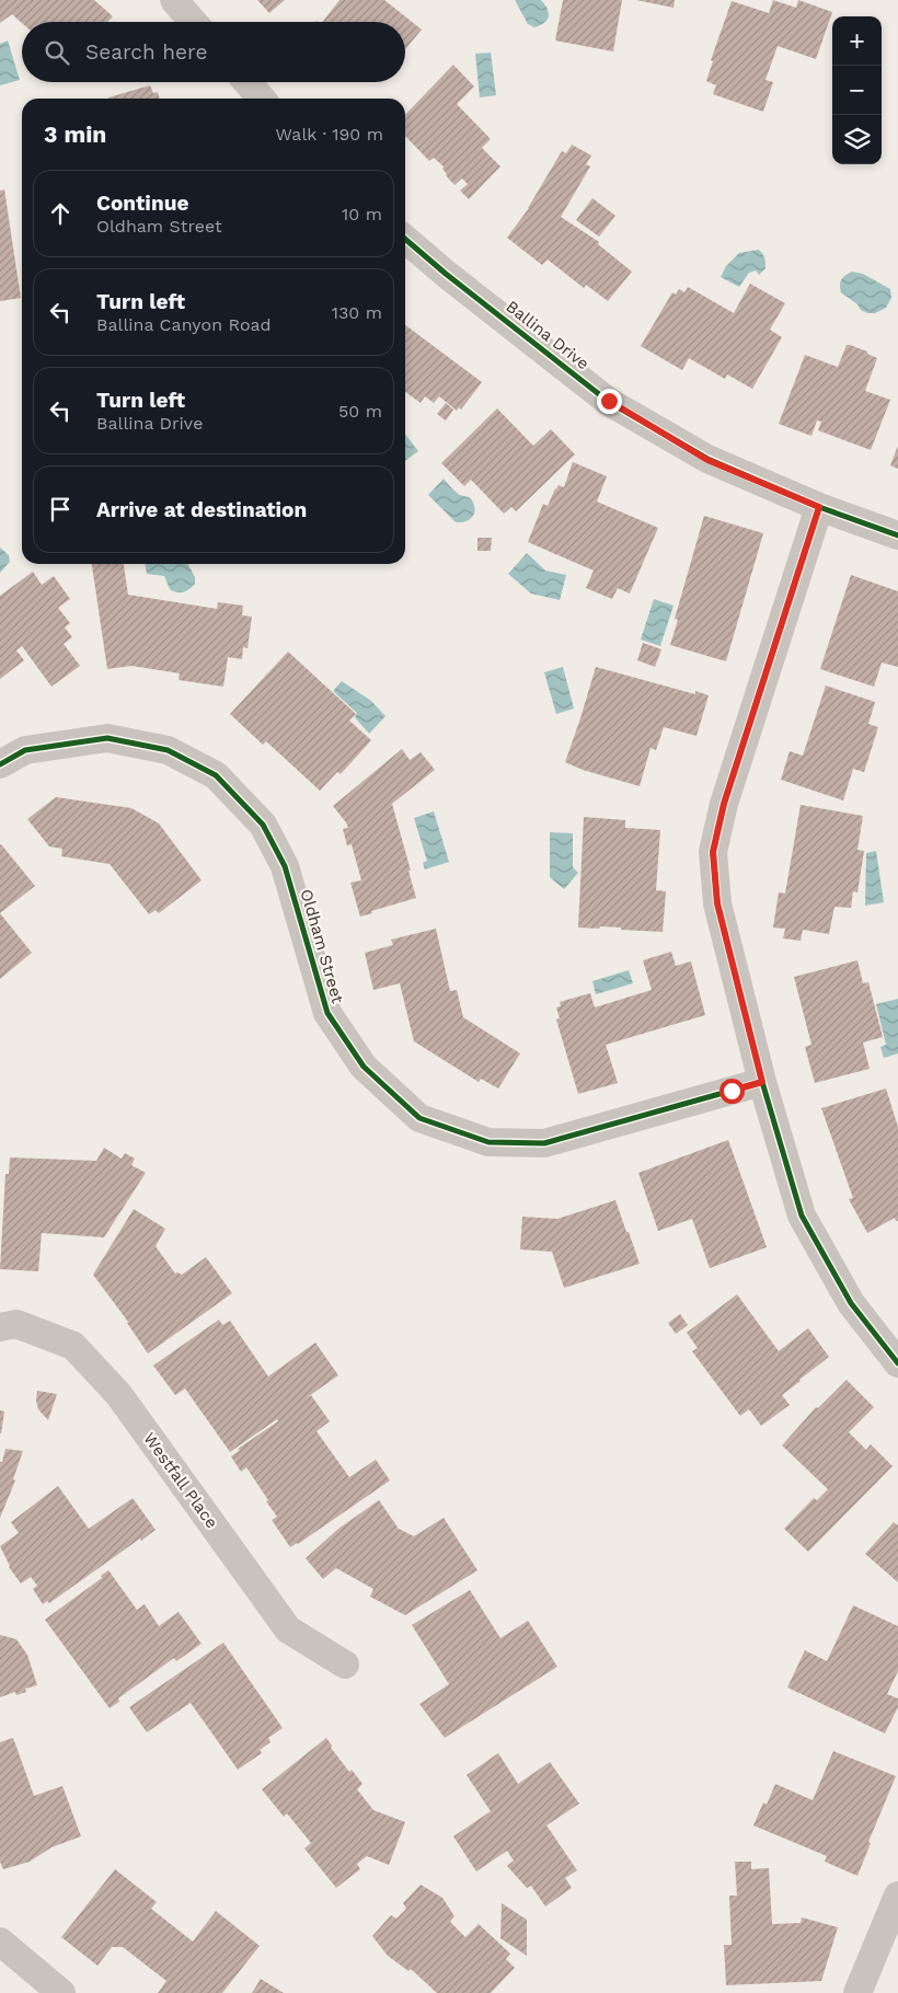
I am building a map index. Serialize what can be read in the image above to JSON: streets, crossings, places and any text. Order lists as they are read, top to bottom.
{
  "streets": {
    "street": ["Ballina Drive", "Oldham Street", "Westfall Place"]
  },
  "page": {
    "map_buttons": ["+", "−"],
    "search": "Search here",
    "heading": ["3 min", "Walk · 190 m"],
    "list": [
      ["Continue", "Oldham Street", "10 m"],
      ["Turn left", "Ballina Canyon Road", "130 m"],
      ["Turn left", "Ballina Drive", "50 m"],
      "Arrive at destination"
    ]
  }
}
